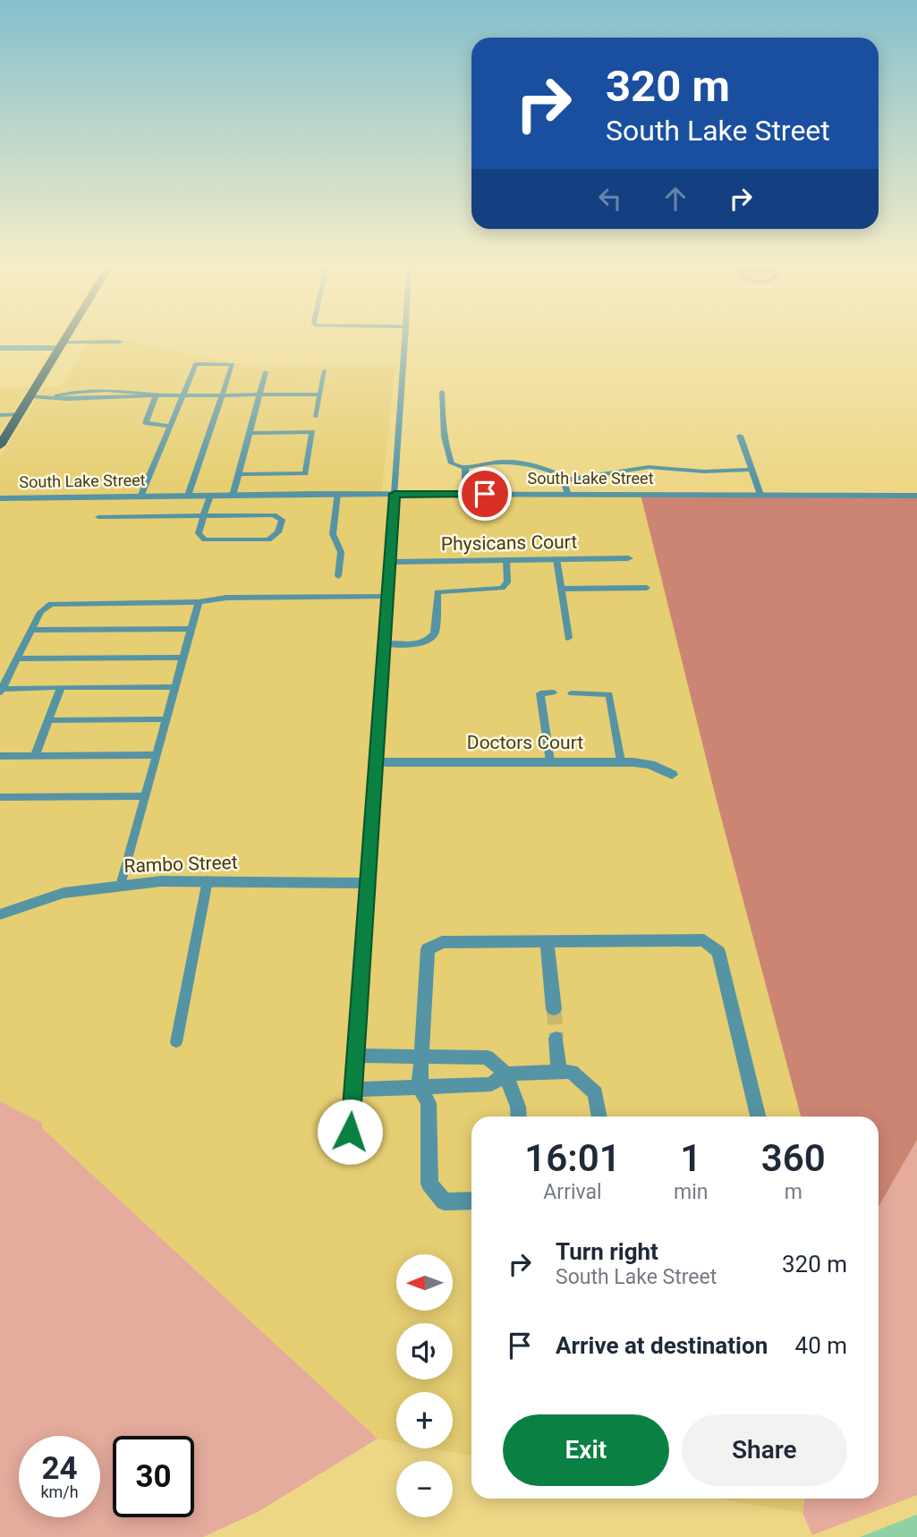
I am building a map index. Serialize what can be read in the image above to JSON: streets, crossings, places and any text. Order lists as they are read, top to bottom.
{
  "streets": {
    "street": [
      "South Lake Street",
      "Physicans Court",
      "Doctors Court",
      "Rambo Street"
    ]
  },
  "north": "left",
  "page": {
    "turn": ["320 m", "South Lake Street"],
    "eta": [
      "16:01",
      "Arrival",
      "1",
      "min",
      "360",
      "m"
    ],
    "list": [
      {
        "name": "Turn right",
        "note": "South Lake Street",
        "value": "320 m"
      },
      {
        "name": "Arrive at destination",
        "value": "40 m"
      }
    ],
    "map_buttons": ["+", "−"],
    "buttons": ["Exit", "Share"],
    "speed": "24 km/h",
    "limit": "30"
  }
}
